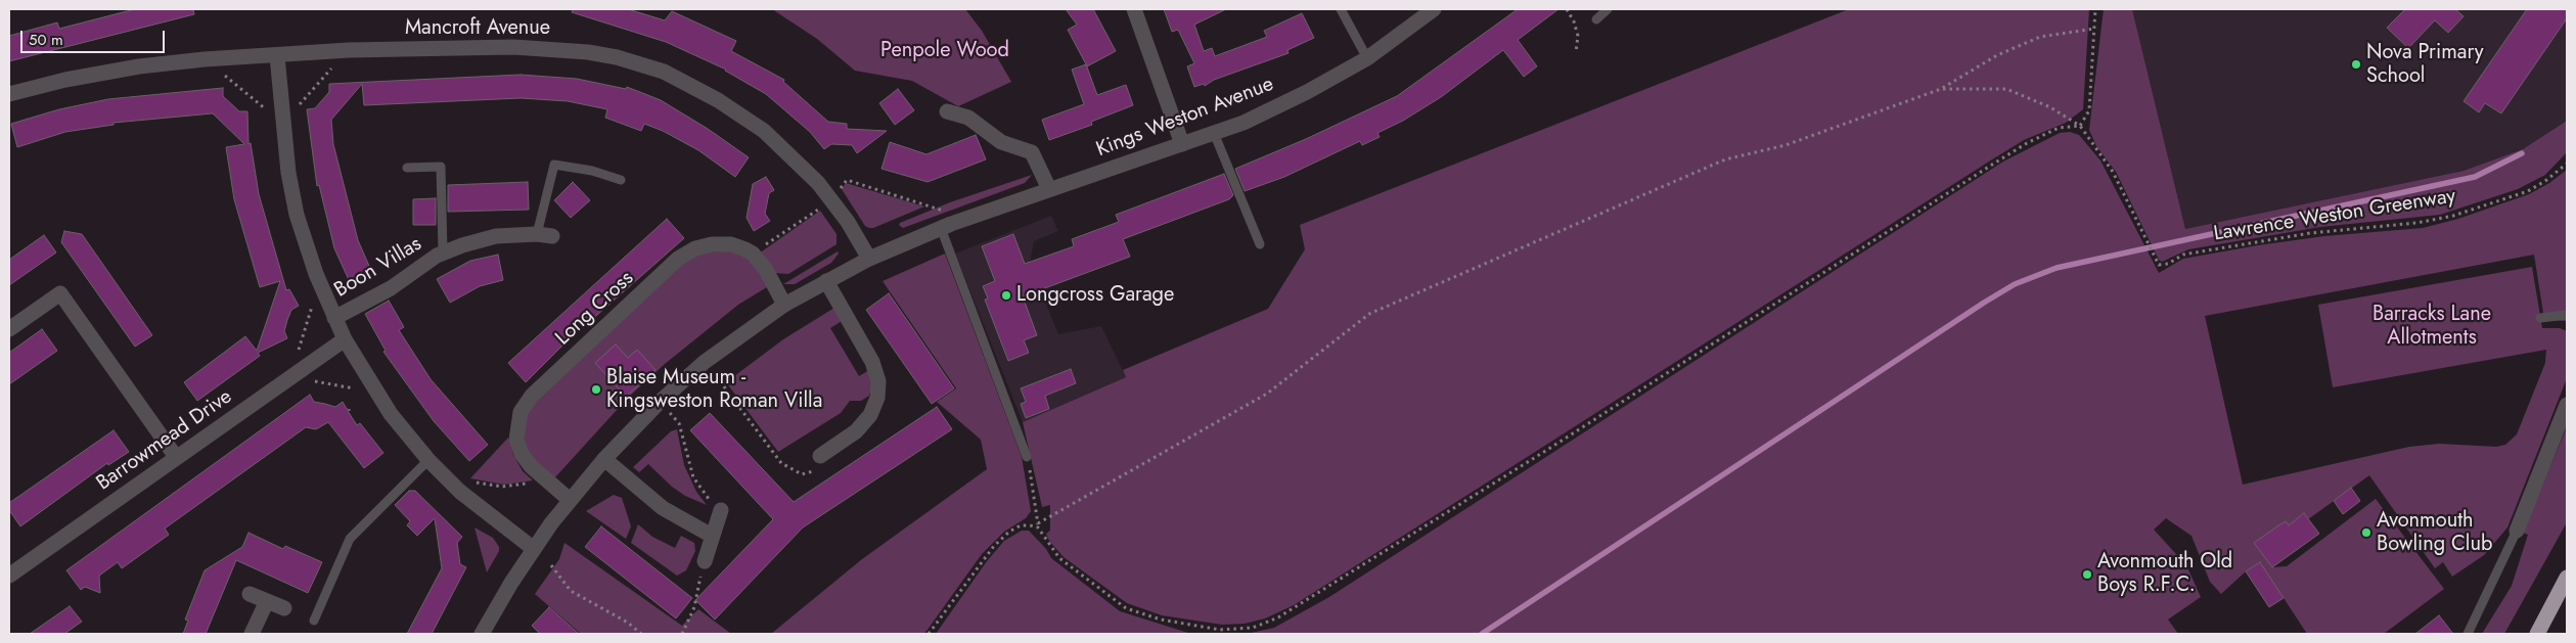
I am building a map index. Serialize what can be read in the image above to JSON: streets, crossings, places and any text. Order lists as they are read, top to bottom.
{
  "streets": {
    "street": [
      "Mancroft Avenue",
      "Kings Weston Avenue",
      "Boon Villas",
      "Long Cross",
      "Barrowmead Drive"
    ],
    "path": ["Lawrence Weston Greenway"]
  },
  "parks": ["Penpole Wood", "Barracks Lane Allotments"],
  "places": [
    "Nova Primary School",
    "Longcross Garage",
    "Blaise Museum - Kingsweston Roman Villa",
    "Avonmouth Bowling Club",
    "Avonmouth Old Boys R.F.C."
  ],
  "scale_bar": "50 m"
}
